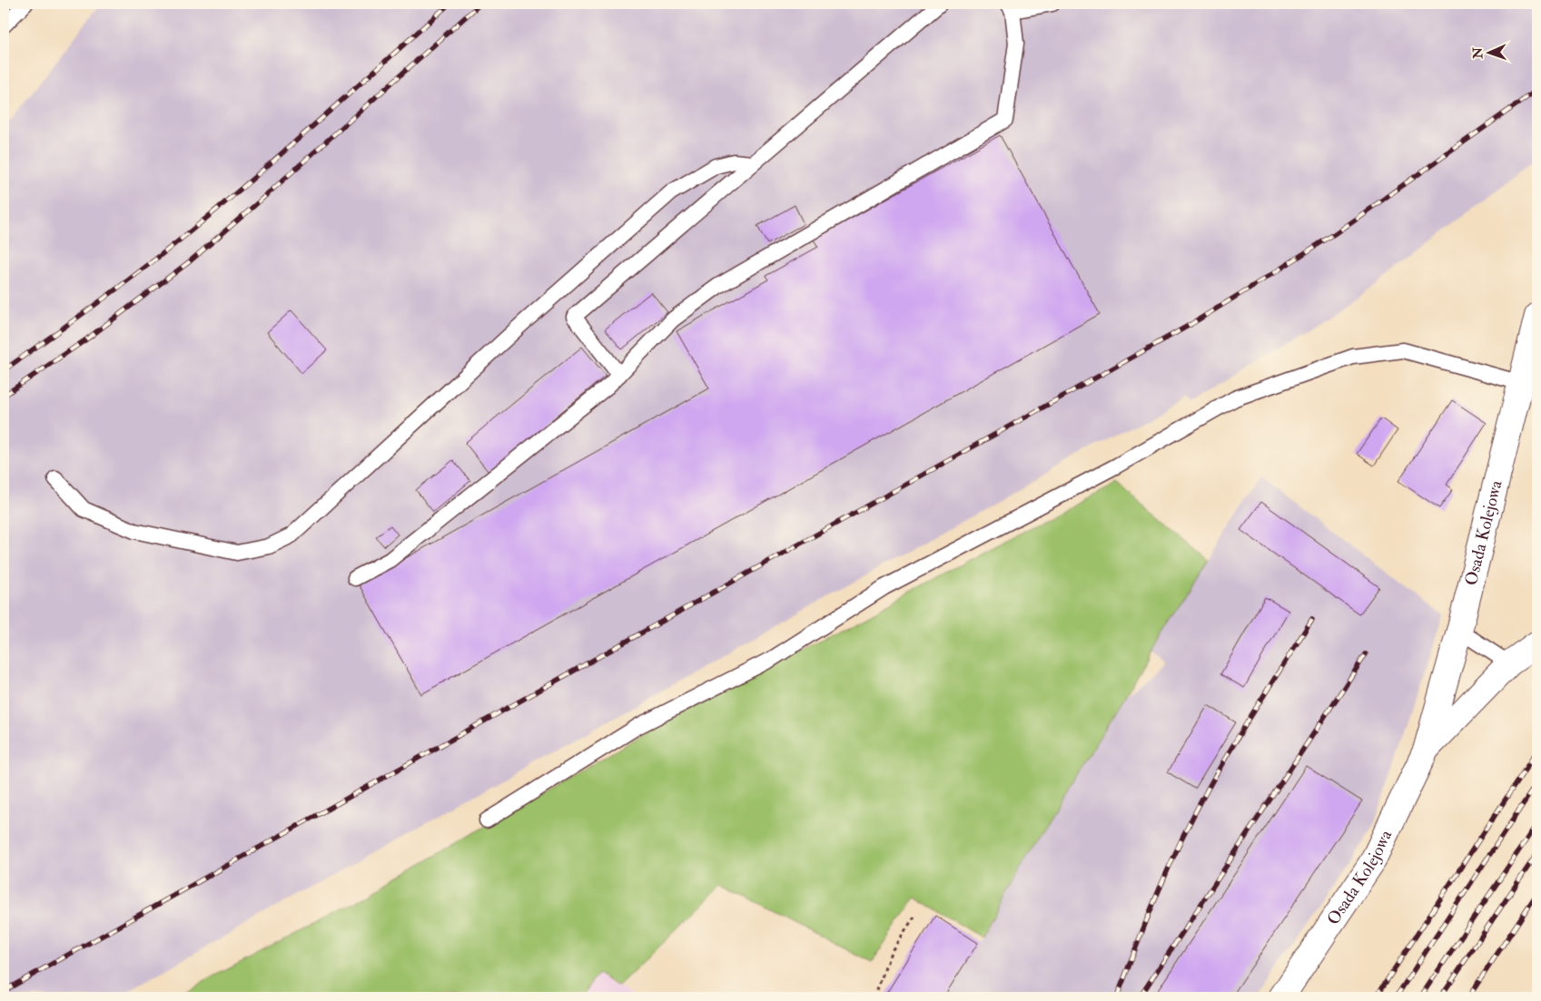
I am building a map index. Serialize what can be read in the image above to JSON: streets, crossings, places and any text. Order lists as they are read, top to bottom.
{
  "streets": {
    "street": ["Osada Kolejowa"]
  },
  "north": "left"
}
